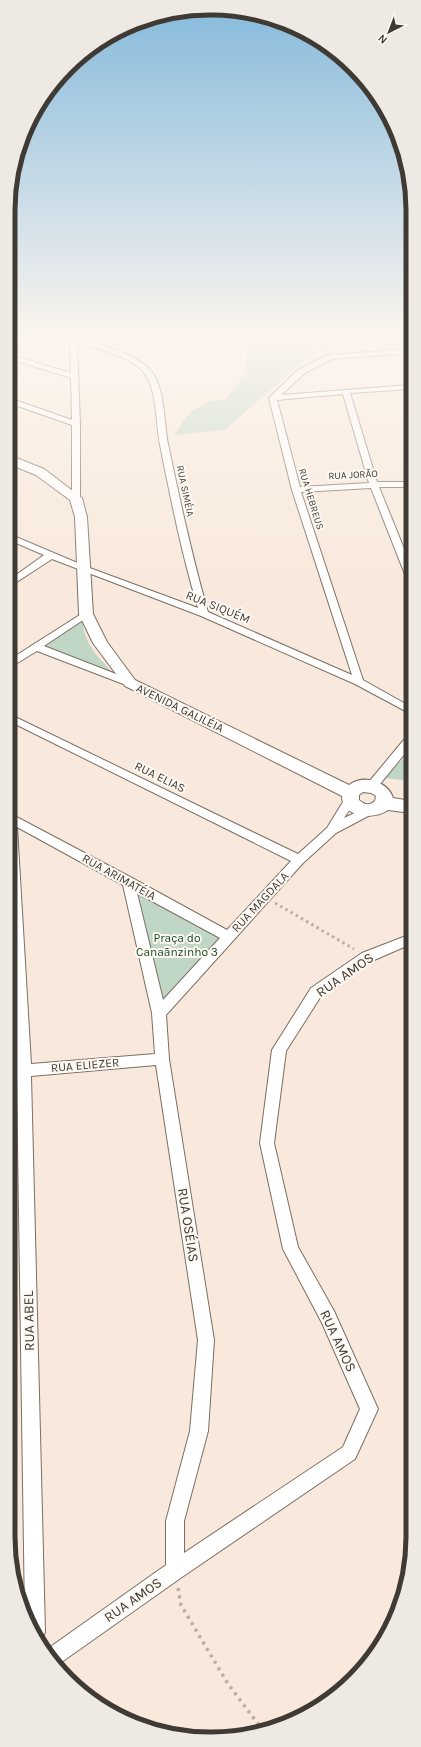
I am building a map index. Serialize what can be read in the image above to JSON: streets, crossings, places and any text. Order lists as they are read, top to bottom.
{
  "streets": {
    "main road": ["AVENIDA GALILÉIA"],
    "street": [
      "RUA JORÃO",
      "RUA SIMÉIA",
      "RUA HEBREUS",
      "RUA SIQUÉM",
      "RUA ELIAS",
      "RUA ARIMATÉIA",
      "RUA MAGDALA",
      "RUA AMOS",
      "RUA ELIEZER",
      "RUA OSÉIAS",
      "RUA ABEL"
    ]
  },
  "crossings": [
    ["RUA JORÃO", "RUA HEBREUS"],
    ["RUA SIMÉIA", "RUA SIQUÉM"],
    ["RUA HEBREUS", "RUA SIQUÉM"],
    ["RUA SIQUÉM", "AVENIDA GALILÉIA"],
    ["AVENIDA GALILÉIA", "RUA MAGDALA"],
    ["RUA ELIAS", "RUA MAGDALA"],
    ["RUA ARIMATÉIA", "RUA MAGDALA"],
    ["RUA ARIMATÉIA", "RUA OSÉIAS"],
    ["RUA MAGDALA", "RUA OSÉIAS"],
    ["RUA AMOS", "RUA OSÉIAS"],
    ["RUA ELIEZER", "RUA OSÉIAS"],
    ["RUA ELIEZER", "RUA ABEL"]
  ],
  "parks": ["Praça do Canaãnzinho 3"],
  "north": "bottom left"
}
